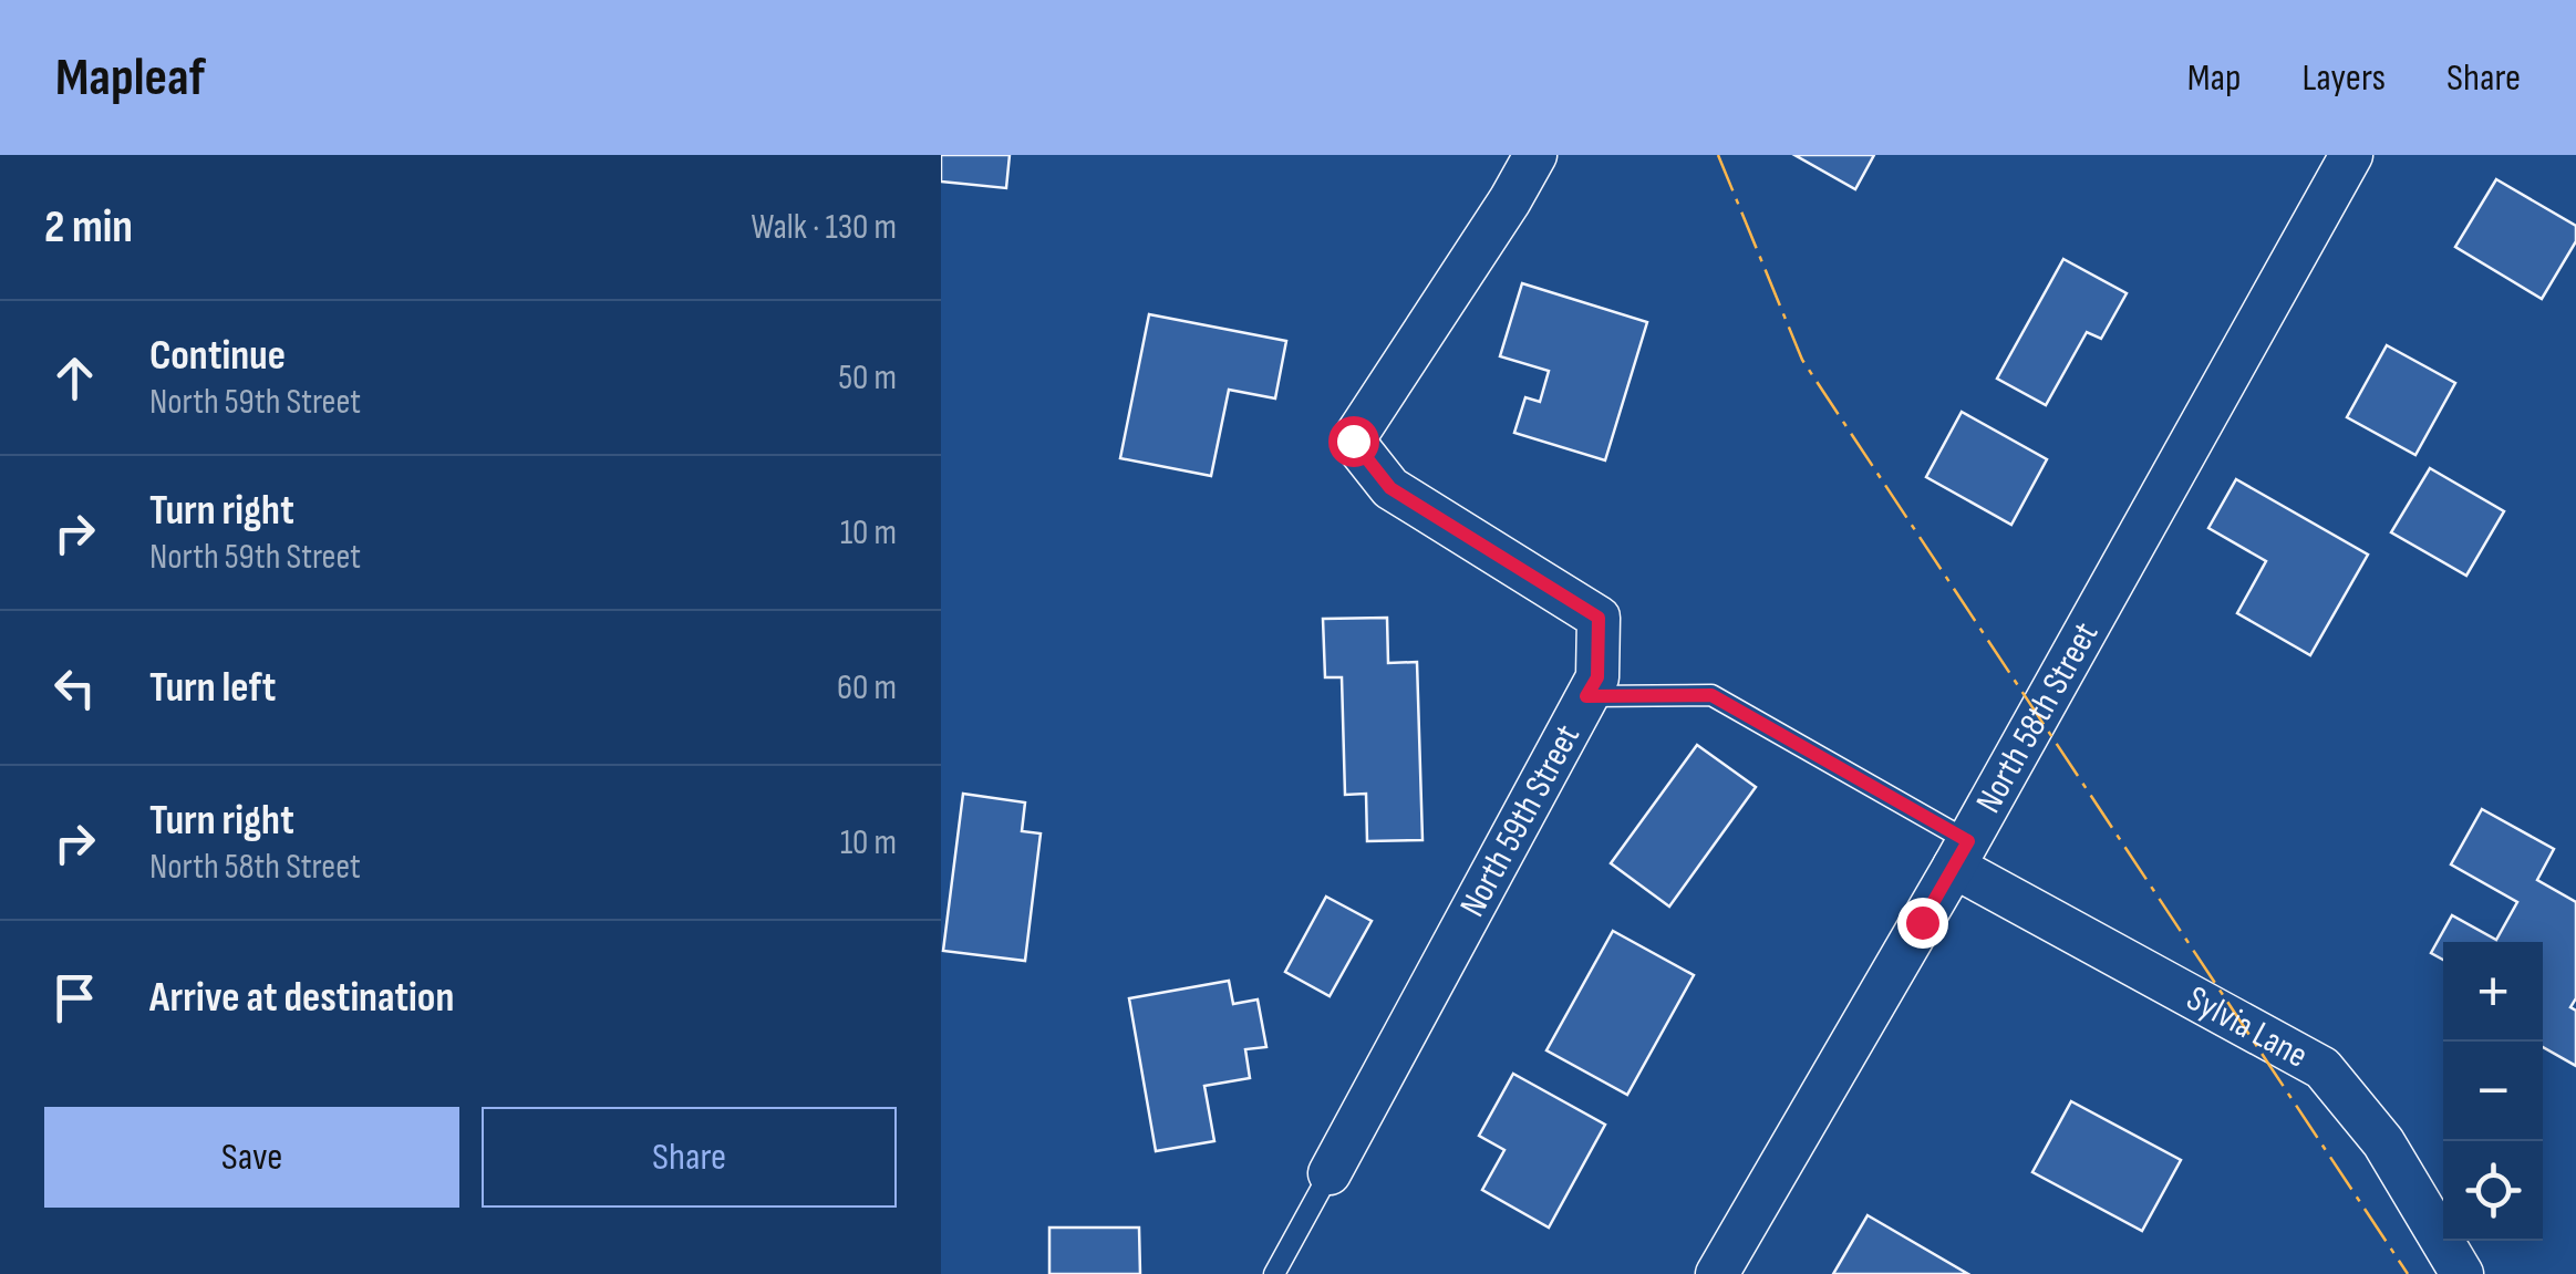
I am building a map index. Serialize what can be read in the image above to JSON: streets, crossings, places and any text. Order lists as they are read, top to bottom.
{
  "streets": {
    "street": ["North 58th Street", "North 59th Street", "Sylvia Lane"]
  },
  "crossings": [
    ["North 58th Street", "Sylvia Lane"]
  ],
  "page": {
    "header": "Mapleaf",
    "nav": ["Map", "Layers", "Share"],
    "heading": ["2 min", "Walk · 130 m"],
    "list": [
      ["Continue", "North 59th Street", "50 m"],
      ["Turn right", "North 59th Street", "10 m"],
      ["Turn left", "60 m"],
      ["Turn right", "North 58th Street", "10 m"],
      "Arrive at destination"
    ],
    "map_buttons": ["+", "−"],
    "buttons": ["Save", "Share"]
  }
}
